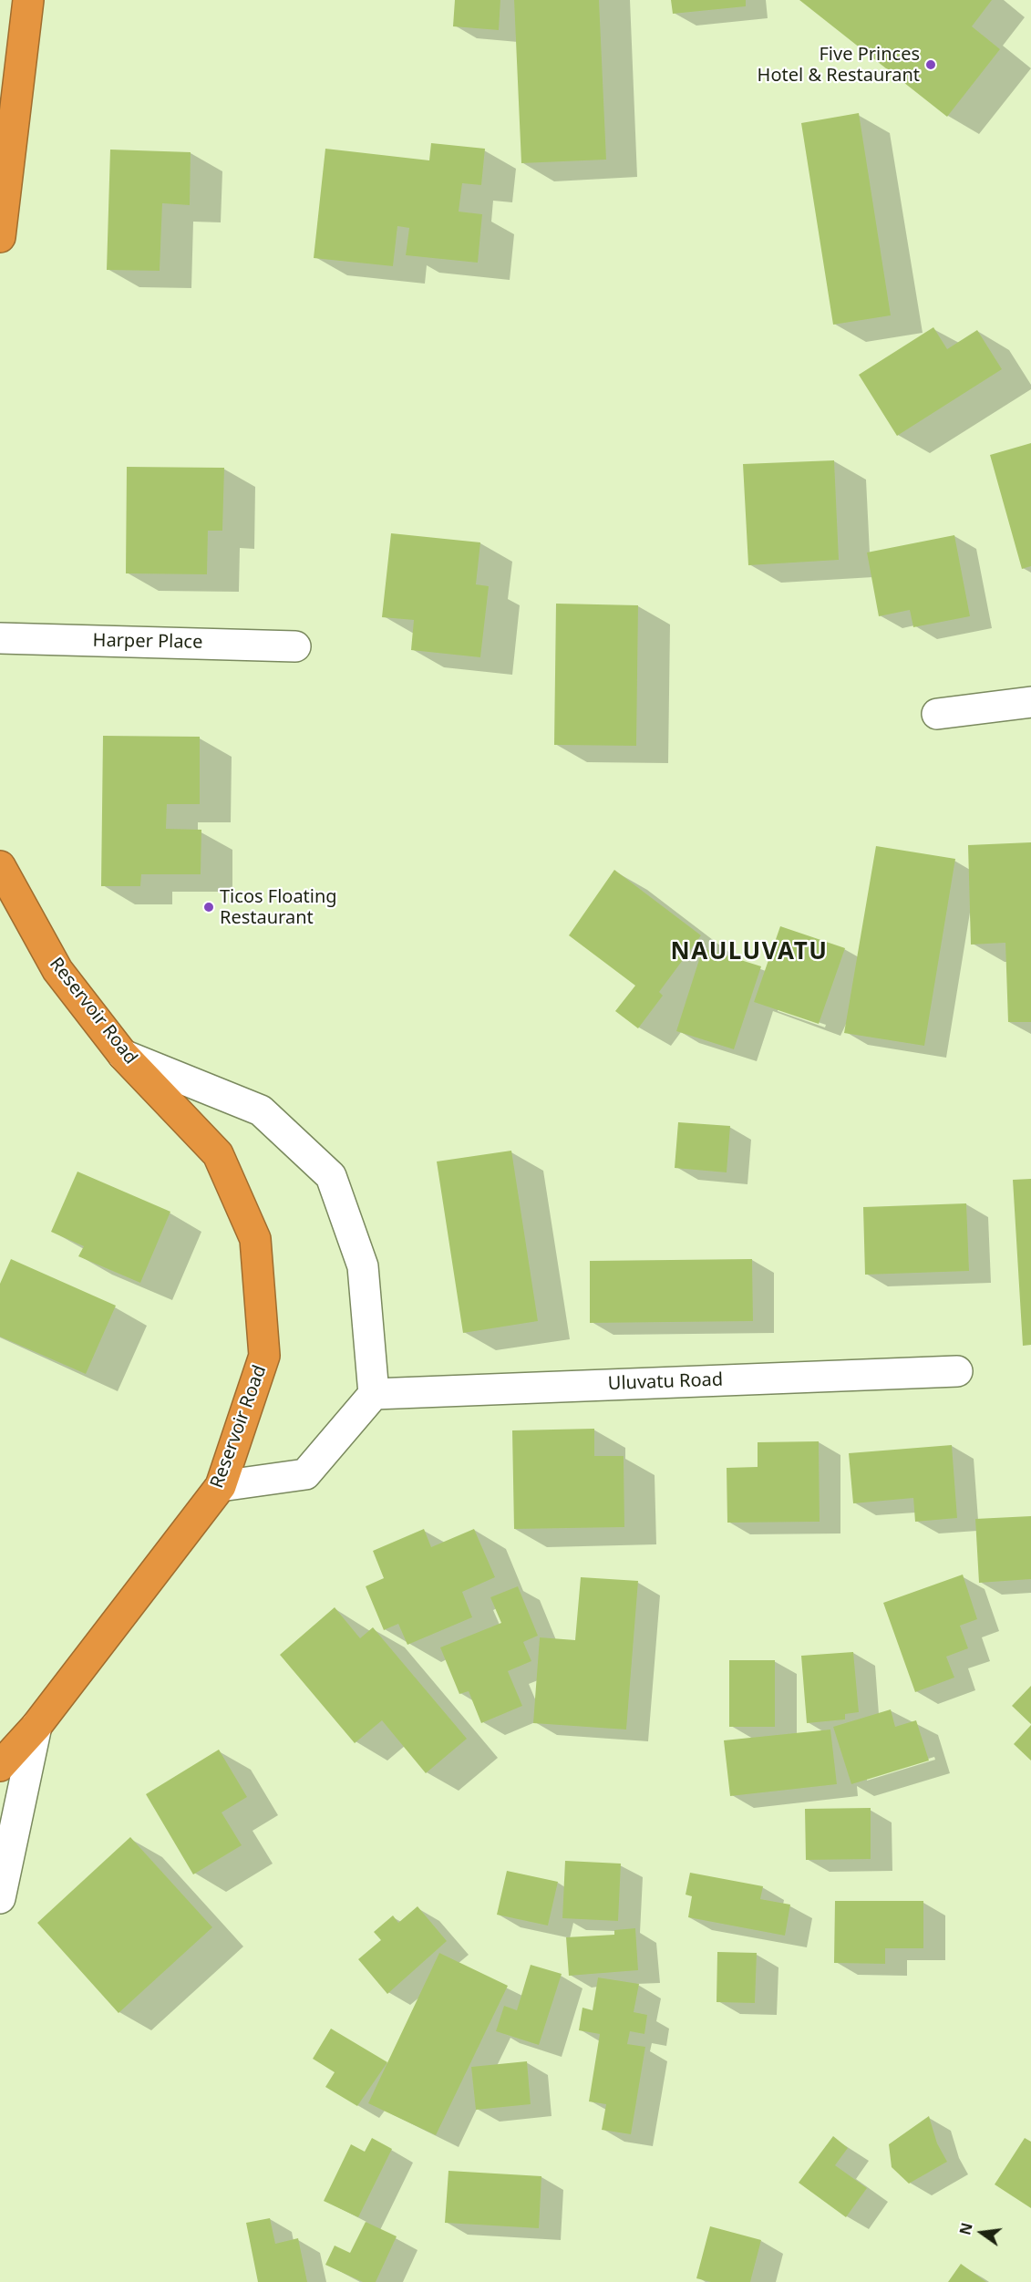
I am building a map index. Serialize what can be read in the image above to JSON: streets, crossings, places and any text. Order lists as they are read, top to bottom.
{
  "streets": {
    "highway": ["Reservoir Road"],
    "street": ["Harper Place", "Uluvatu Road"]
  },
  "districts": ["NAULUVATU"],
  "places": ["Five Princes Hotel & Restaurant", "Ticos Floating Restaurant"],
  "north": "left"
}
